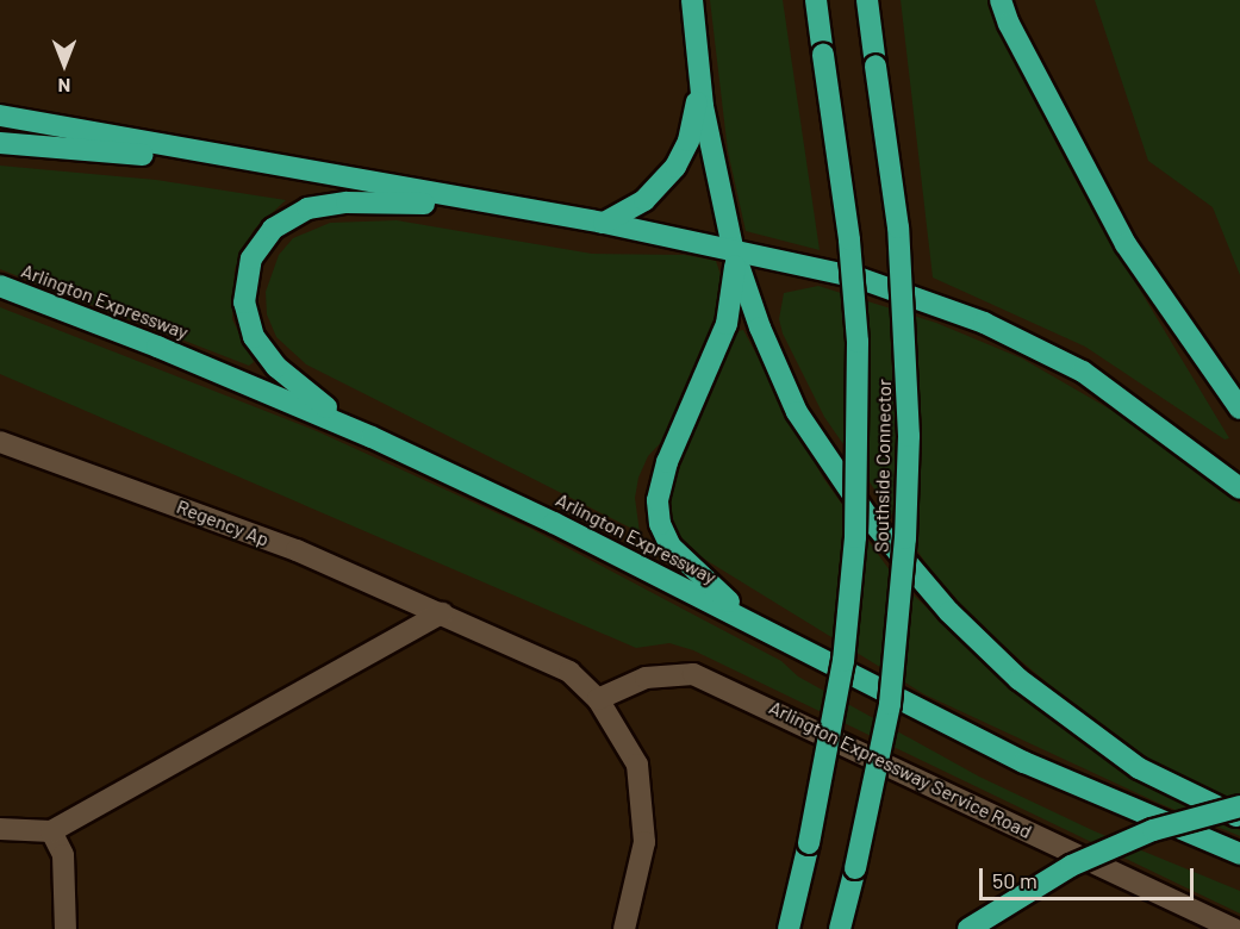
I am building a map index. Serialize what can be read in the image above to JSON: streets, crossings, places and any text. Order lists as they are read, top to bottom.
{
  "streets": {
    "highway": ["Arlington Expressway", "Southside Connector"],
    "street": ["Regency Ap", "Arlington Expressway Service Road"]
  },
  "crossings": [
    ["Regency Ap", "Arlington Expressway Service Road"]
  ],
  "scale_bar": "50 m",
  "north": "bottom"
}
